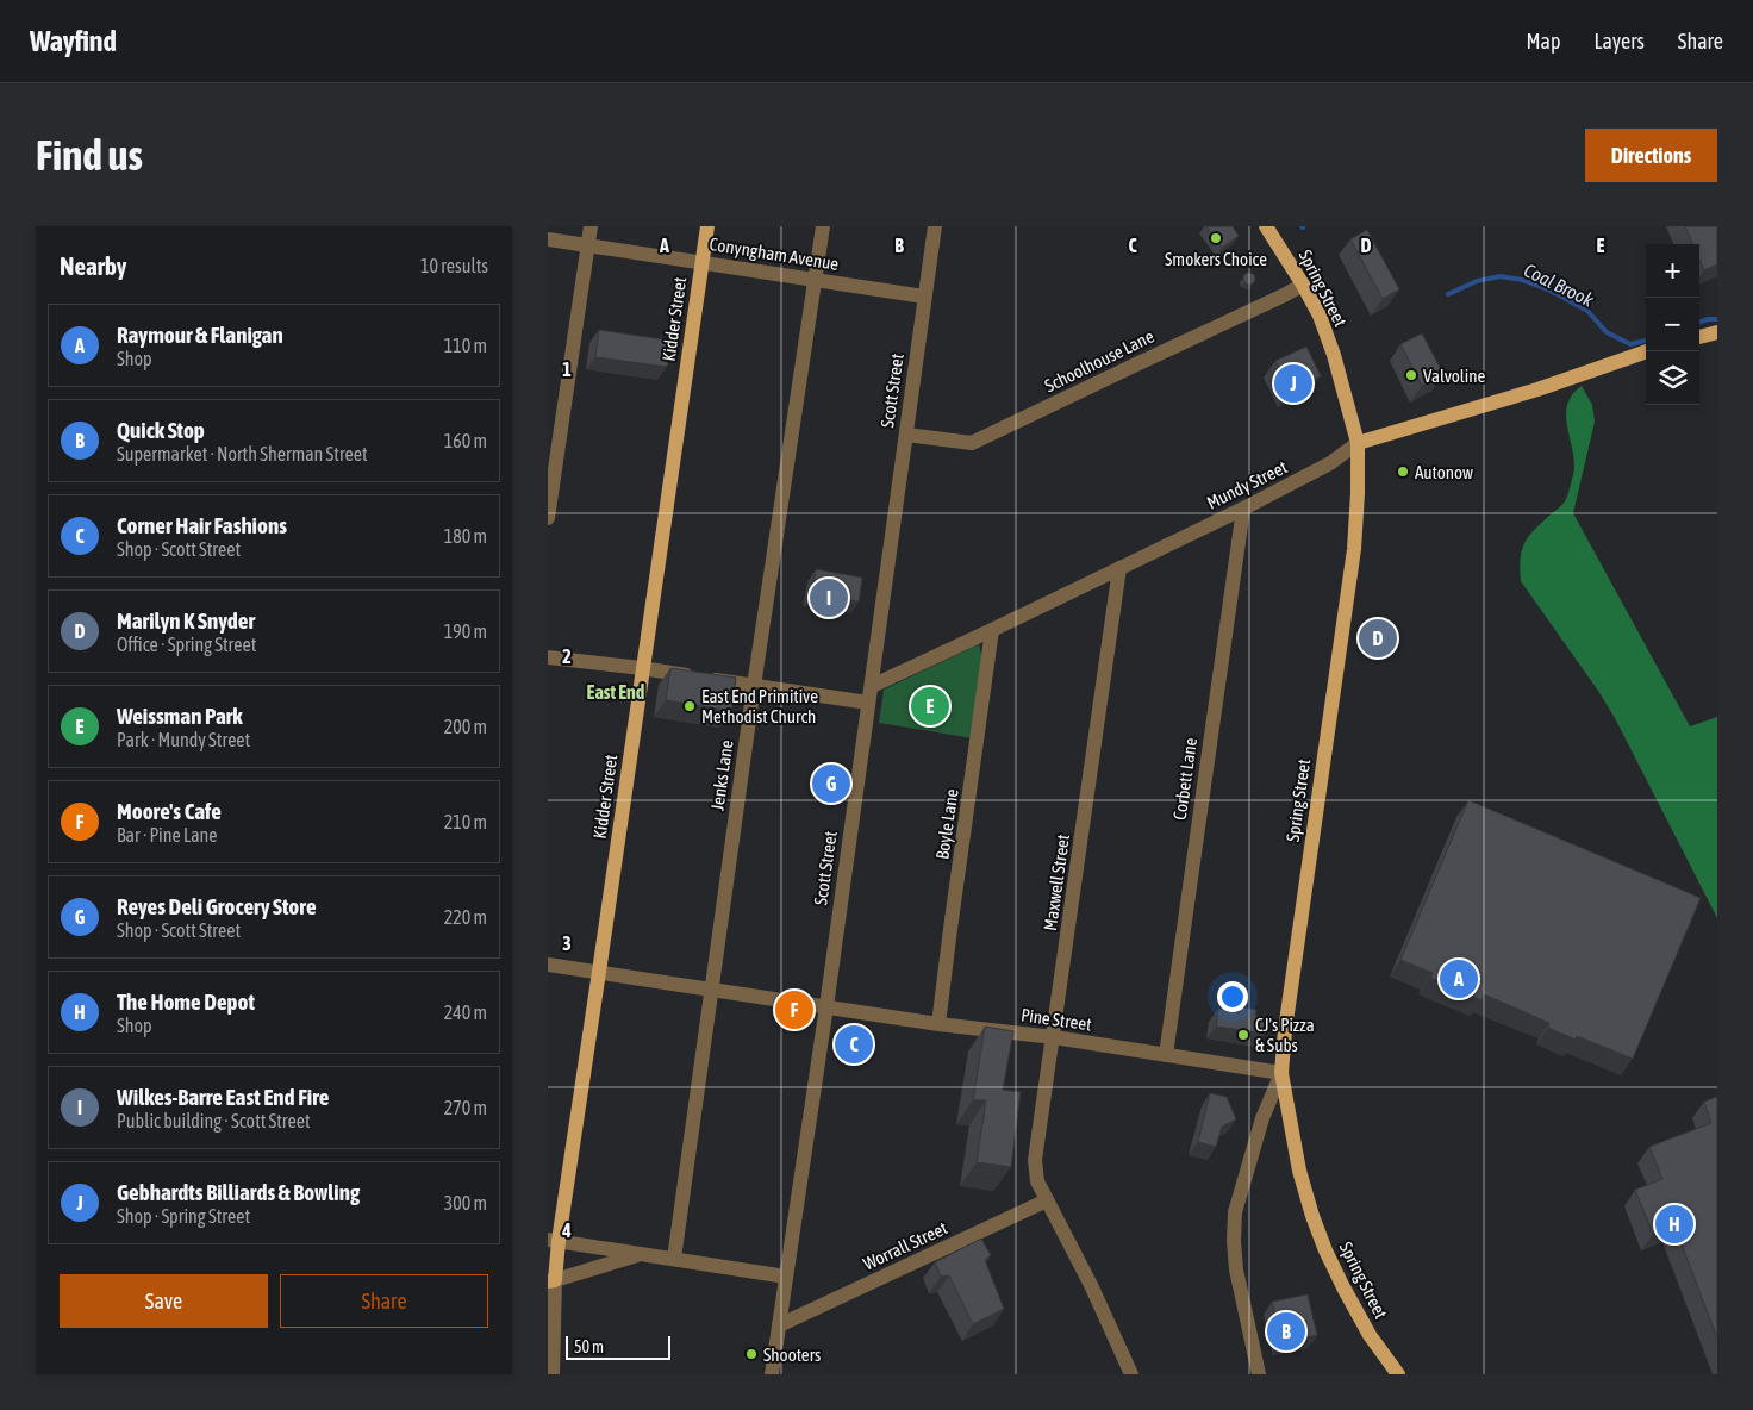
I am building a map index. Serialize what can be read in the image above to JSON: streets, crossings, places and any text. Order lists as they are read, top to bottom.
{
  "streets": {
    "main road": ["Spring Street", "Kidder Street", "Mundy Street"],
    "street": [
      "Conyngham Avenue",
      "Schoolhouse Lane",
      "Scott Street",
      "Jenks Lane",
      "Corbett Lane",
      "Boyle Lane",
      "Maxwell Street",
      "Pine Street",
      "Worrall Street"
    ]
  },
  "crossings": [
    ["Conyngham Avenue", "Kidder Street"],
    ["Conyngham Avenue", "Scott Street"],
    ["Conyngham Avenue", "Jenks Lane"],
    ["Spring Street", "Schoolhouse Lane"],
    ["Spring Street", "Mundy Street"],
    ["Spring Street", "Pine Street"],
    ["Kidder Street", "Pine Street"],
    ["Schoolhouse Lane", "Scott Street"],
    ["Scott Street", "Mundy Street"],
    ["Scott Street", "Pine Street"],
    ["Scott Street", "Worrall Street"],
    ["Mundy Street", "Corbett Lane"],
    ["Mundy Street", "Boyle Lane"],
    ["Mundy Street", "Maxwell Street"],
    ["Jenks Lane", "Pine Street"],
    ["Corbett Lane", "Pine Street"],
    ["Boyle Lane", "Pine Street"],
    ["Maxwell Street", "Pine Street"],
    ["Maxwell Street", "Worrall Street"]
  ],
  "districts": ["East End"],
  "water": ["Coal Brook"],
  "places": [
    "Smokers Choice",
    "Valvoline",
    "Autonow",
    "East End Primitive Methodist Church",
    "CJ's Pizza & Subs",
    "Shooters"
  ],
  "scale_bar": "50 m",
  "page": {
    "header": "Wayfind",
    "nav": ["Map", "Layers", "Share"],
    "buttons": [
      "Directions",
      ["Save", "Share"]
    ],
    "title": "Find us",
    "heading": ["Nearby", "10 results"],
    "map_buttons": ["+", "−"],
    "list": [
      {
        "mark": "A",
        "name": "Raymour & Flanigan",
        "note": "Shop",
        "value": "110 m"
      },
      {
        "mark": "B",
        "name": "Quick Stop",
        "note": "Supermarket · North Sherman Street",
        "value": "160 m"
      },
      {
        "mark": "C",
        "name": "Corner Hair Fashions",
        "note": "Shop · Scott Street",
        "value": "180 m"
      },
      {
        "mark": "D",
        "name": "Marilyn K Snyder",
        "note": "Office · Spring Street",
        "value": "190 m"
      },
      {
        "mark": "E",
        "name": "Weissman Park",
        "note": "Park · Mundy Street",
        "value": "200 m"
      },
      {
        "mark": "F",
        "name": "Moore's Cafe",
        "note": "Bar · Pine Lane",
        "value": "210 m"
      },
      {
        "mark": "G",
        "name": "Reyes Deli Grocery Store",
        "note": "Shop · Scott Street",
        "value": "220 m"
      },
      {
        "mark": "H",
        "name": "The Home Depot",
        "note": "Shop",
        "value": "240 m"
      },
      {
        "mark": "I",
        "name": "Wilkes-Barre East End Fire",
        "note": "Public building · Scott Street",
        "value": "270 m"
      },
      {
        "mark": "J",
        "name": "Gebhardts Billiards & Bowling",
        "note": "Shop · Spring Street",
        "value": "300 m"
      }
    ],
    "pins": [
      "J",
      "I",
      "D",
      "E",
      "G",
      "A",
      "F",
      "C",
      "H",
      "B"
    ],
    "scale": "50 m"
  },
  "grid": {
    "columns": [
      "A",
      "B",
      "C",
      "D",
      "E"
    ],
    "rows": [
      "1",
      "2",
      "3",
      "4"
    ]
  }
}
